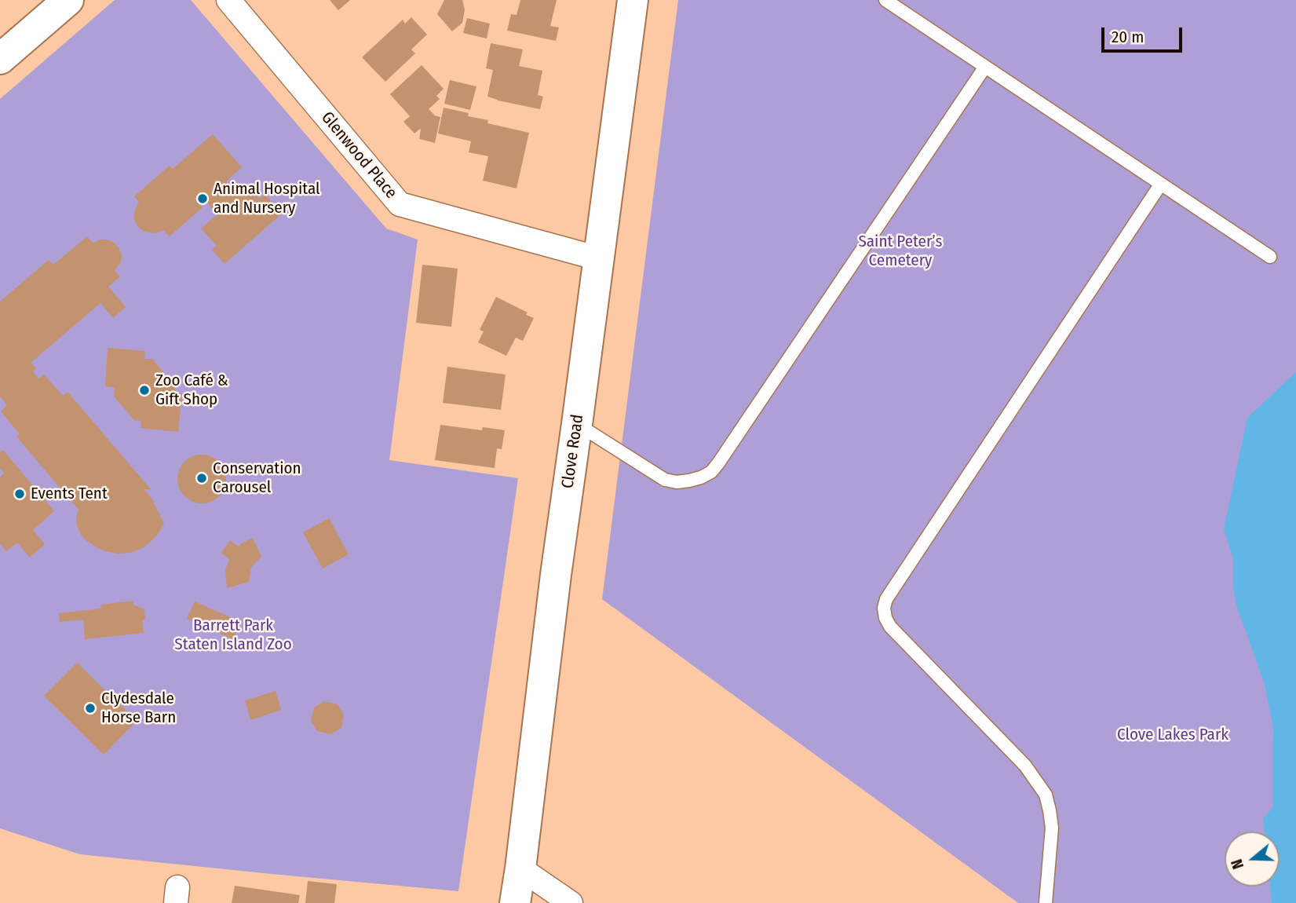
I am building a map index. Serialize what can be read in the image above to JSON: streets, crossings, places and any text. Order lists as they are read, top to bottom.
{
  "streets": {
    "main road": ["Clove Road"],
    "street": ["Glenwood Place"]
  },
  "crossings": [
    ["Glenwood Place", "Clove Road"]
  ],
  "parks": ["Saint Peter’s Cemetery", "Barrett Park Staten Island Zoo", "Clove Lakes Park"],
  "places": [
    "Animal Hospital and Nursery",
    "Zoo Café & Gift Shop",
    "Conservation Carousel",
    "Events Tent",
    "Clydesdale Horse Barn"
  ],
  "scale_bar": "20 m",
  "north": "left"
}
